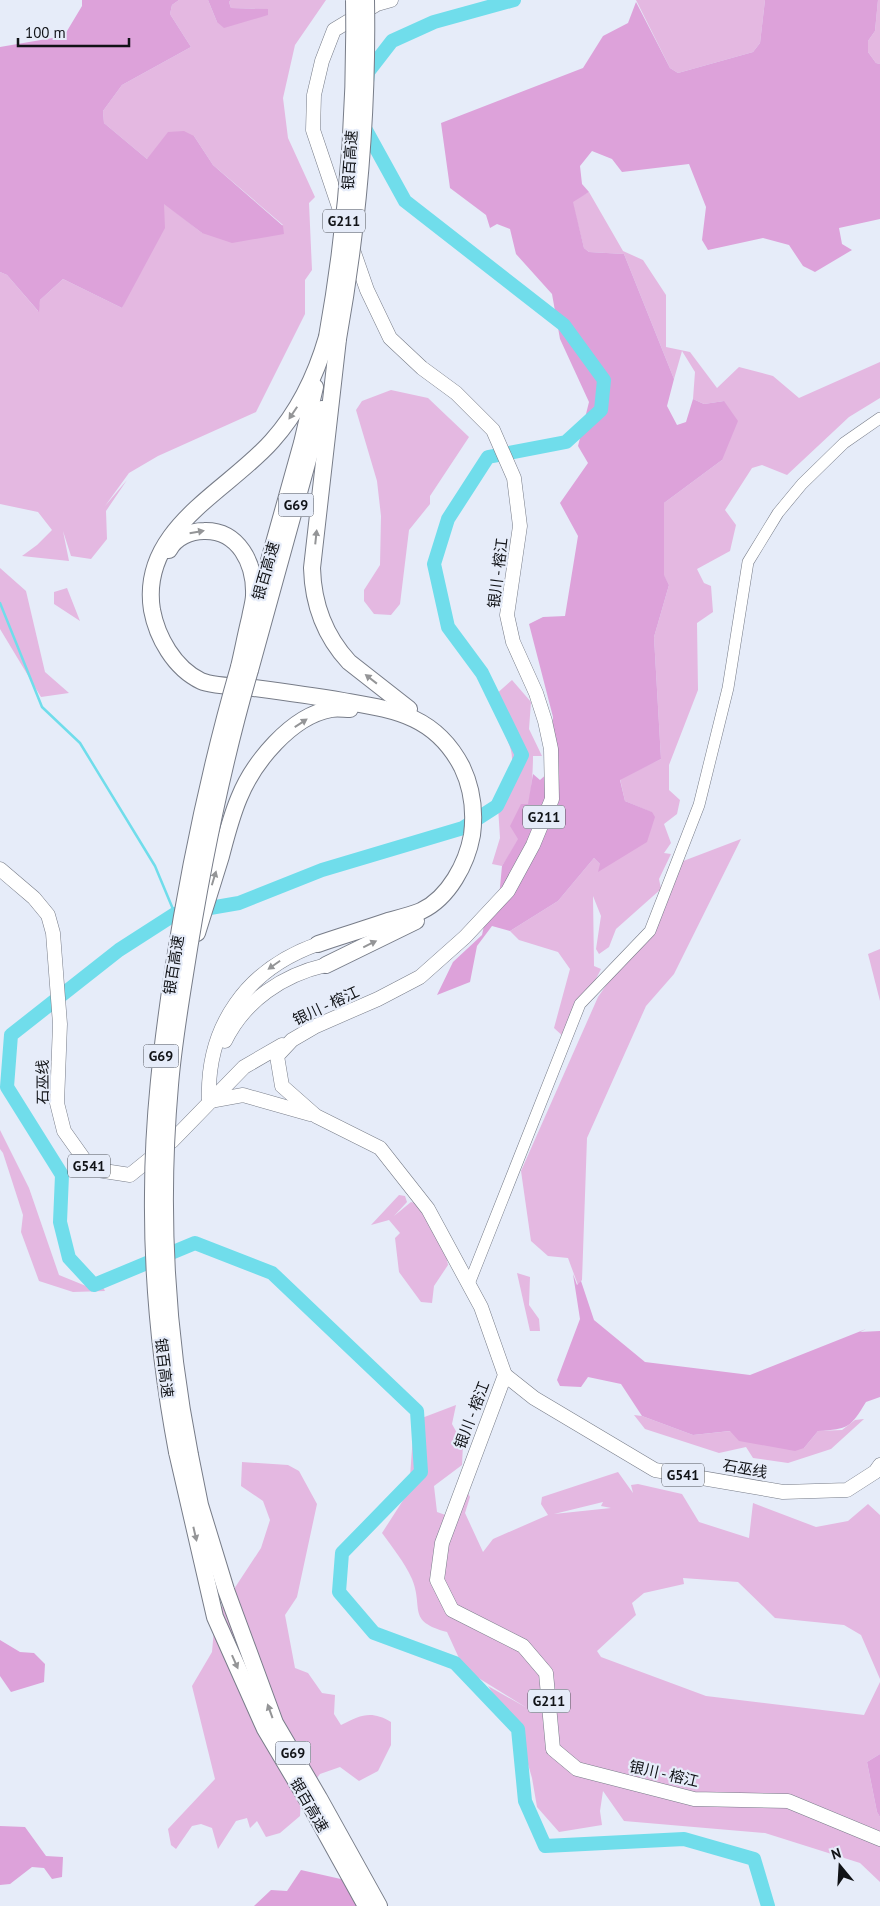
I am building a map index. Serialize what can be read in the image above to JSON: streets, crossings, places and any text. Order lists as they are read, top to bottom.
{
  "streets": {
    "highway": [
      "银百高速",
      "G211",
      "G69",
      "银川 - 榕江",
      "石巫线",
      "G541"
    ]
  },
  "crossings": [
    ["银川 - 榕江", "石巫线"]
  ],
  "scale_bar": "100 m",
  "north": "top"
}
